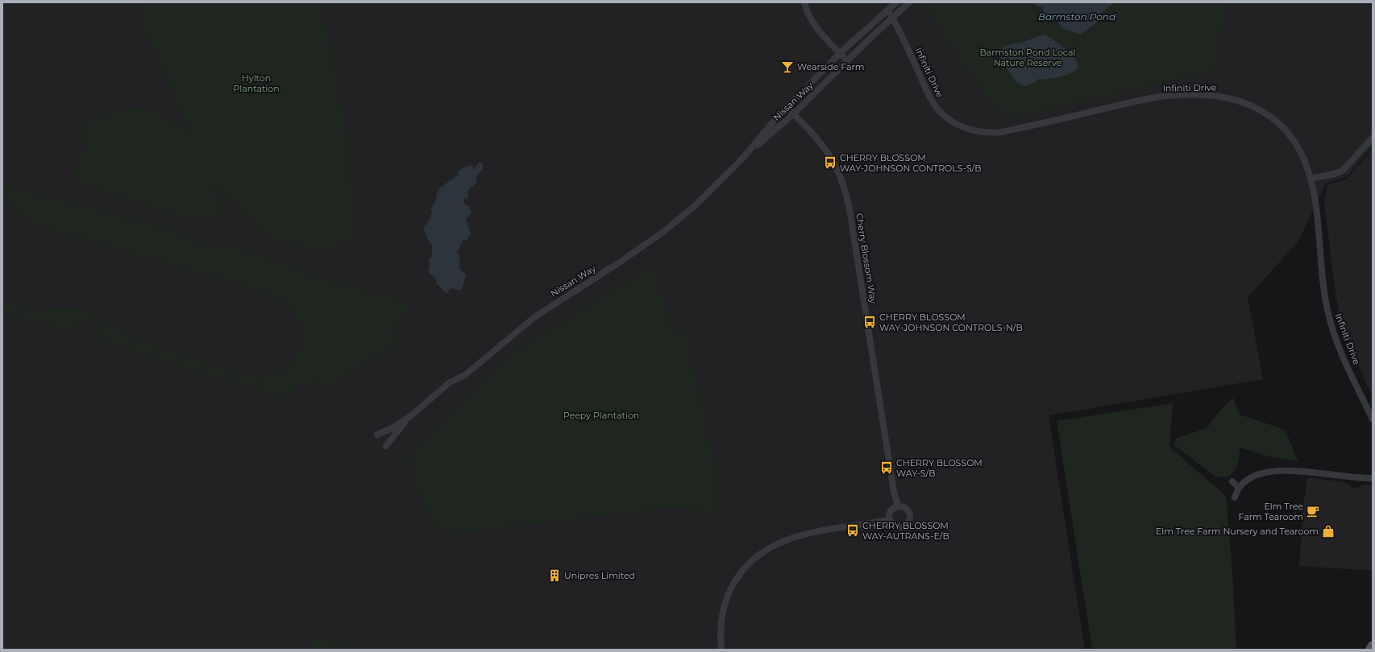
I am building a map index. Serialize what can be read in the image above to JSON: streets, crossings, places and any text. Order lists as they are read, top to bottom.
{
  "streets": {
    "street": ["Infiniti Drive", "Nissan Way", "Cherry Blossom Way"]
  },
  "crossings": [
    ["Infiniti Drive", "Nissan Way"],
    ["Nissan Way", "Cherry Blossom Way"]
  ],
  "water": ["Barmston Pond"],
  "parks": ["Barmston Pond Local Nature Reserve", "Hylton Plantation", "Peepy Plantation"],
  "places": {
    "bar": ["Wearside Farm"],
    "bus stop": [
      "CHERRY BLOSSOM WAY-JOHNSON CONTROLS-S/B",
      "CHERRY BLOSSOM WAY-JOHNSON CONTROLS-N/B",
      "CHERRY BLOSSOM WAY-S/B",
      "CHERRY BLOSSOM WAY-AUTRANS-E/B"
    ],
    "cafe": ["Elm Tree Farm Tearoom"],
    "shop": ["Elm Tree Farm Nursery and Tearoom"],
    "building": ["Unipres Limited"]
  }
}
